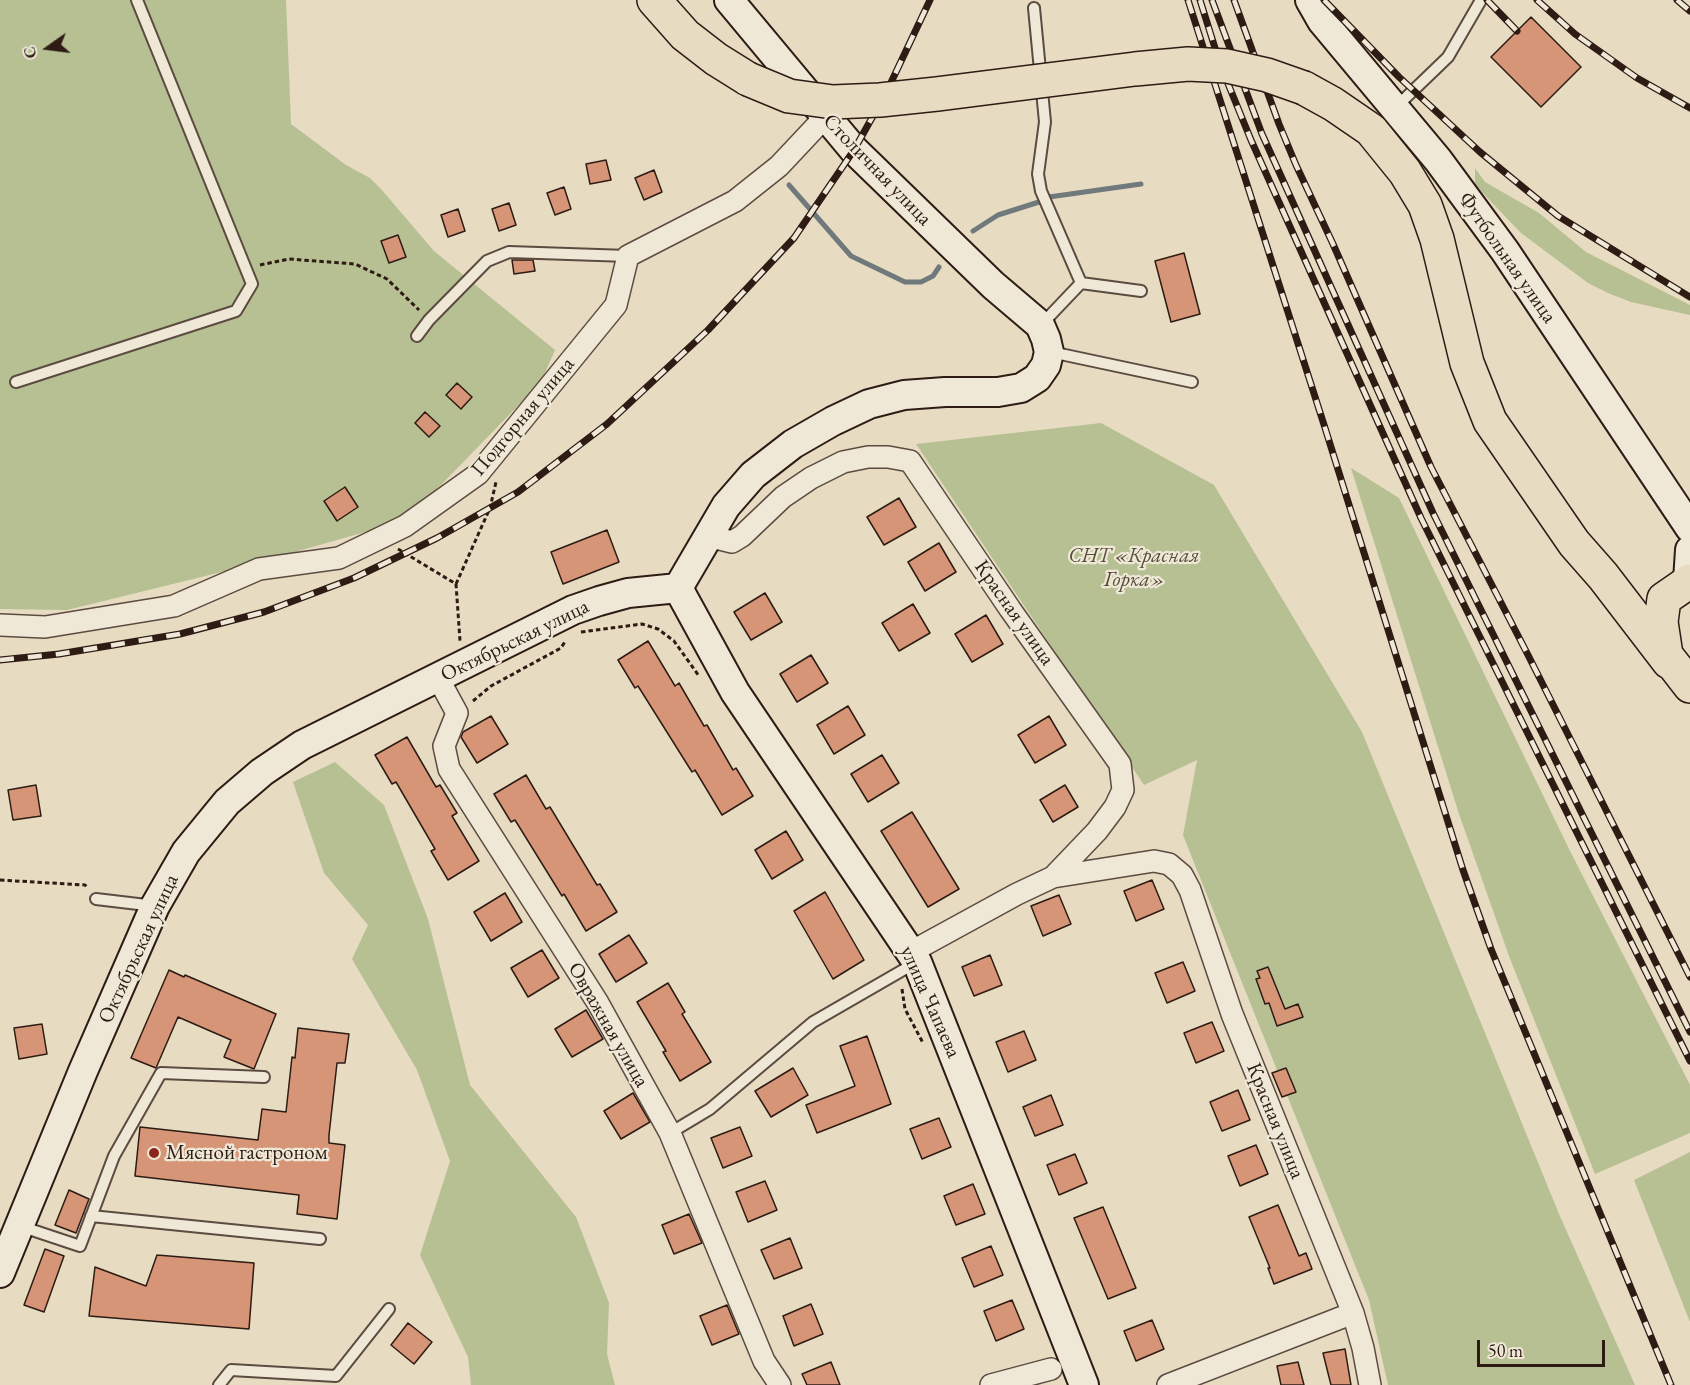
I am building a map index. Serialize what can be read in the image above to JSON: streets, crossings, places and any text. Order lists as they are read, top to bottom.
{
  "streets": {
    "street": [
      "Столичная улица",
      "Футбольная улица",
      "Подгорная улица",
      "Красная улица",
      "Октябрьская улица",
      "улица Чапаева",
      "Овражная улица"
    ]
  },
  "crossings": [
    ["Октябрьская улица", "улица Чапаева"]
  ],
  "parks": ["СНТ «Красная Горка»"],
  "places": ["Мясной гастроном"],
  "scale_bar": "50 m",
  "north": "left"
}
